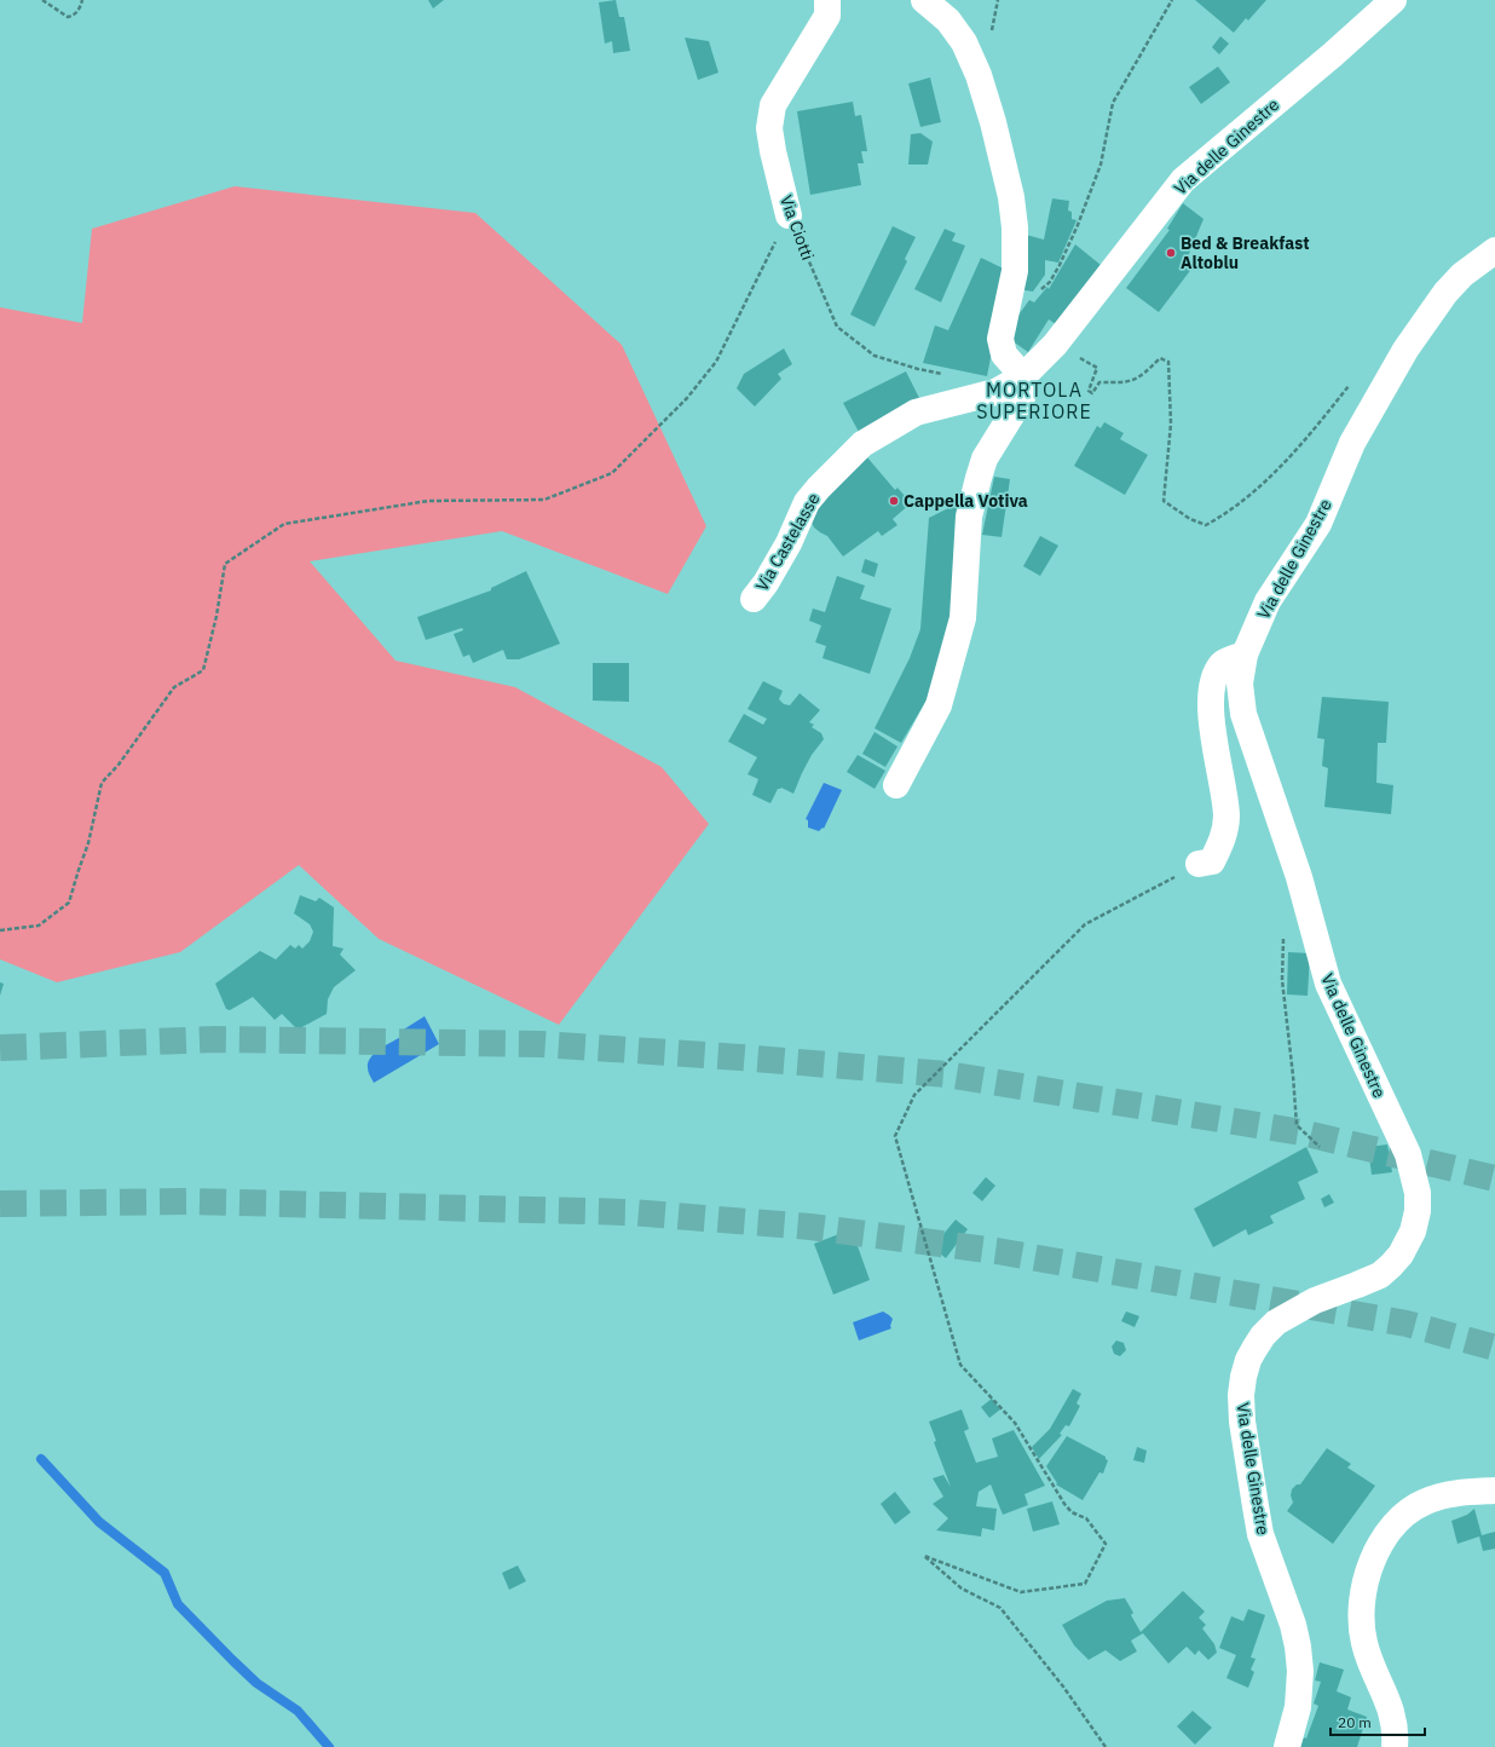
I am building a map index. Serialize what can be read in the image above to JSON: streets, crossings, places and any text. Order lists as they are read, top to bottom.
{
  "streets": {
    "street": ["Via delle Ginestre", "Via Ciotti", "Via Castelasse"]
  },
  "crossings": [
    ["Via delle Ginestre", "Via Castelasse"]
  ],
  "districts": ["MORTOLA SUPERIORE"],
  "places": ["Bed & Breakfast Altoblu", "Cappella Votiva"],
  "scale_bar": "20 m"
}
